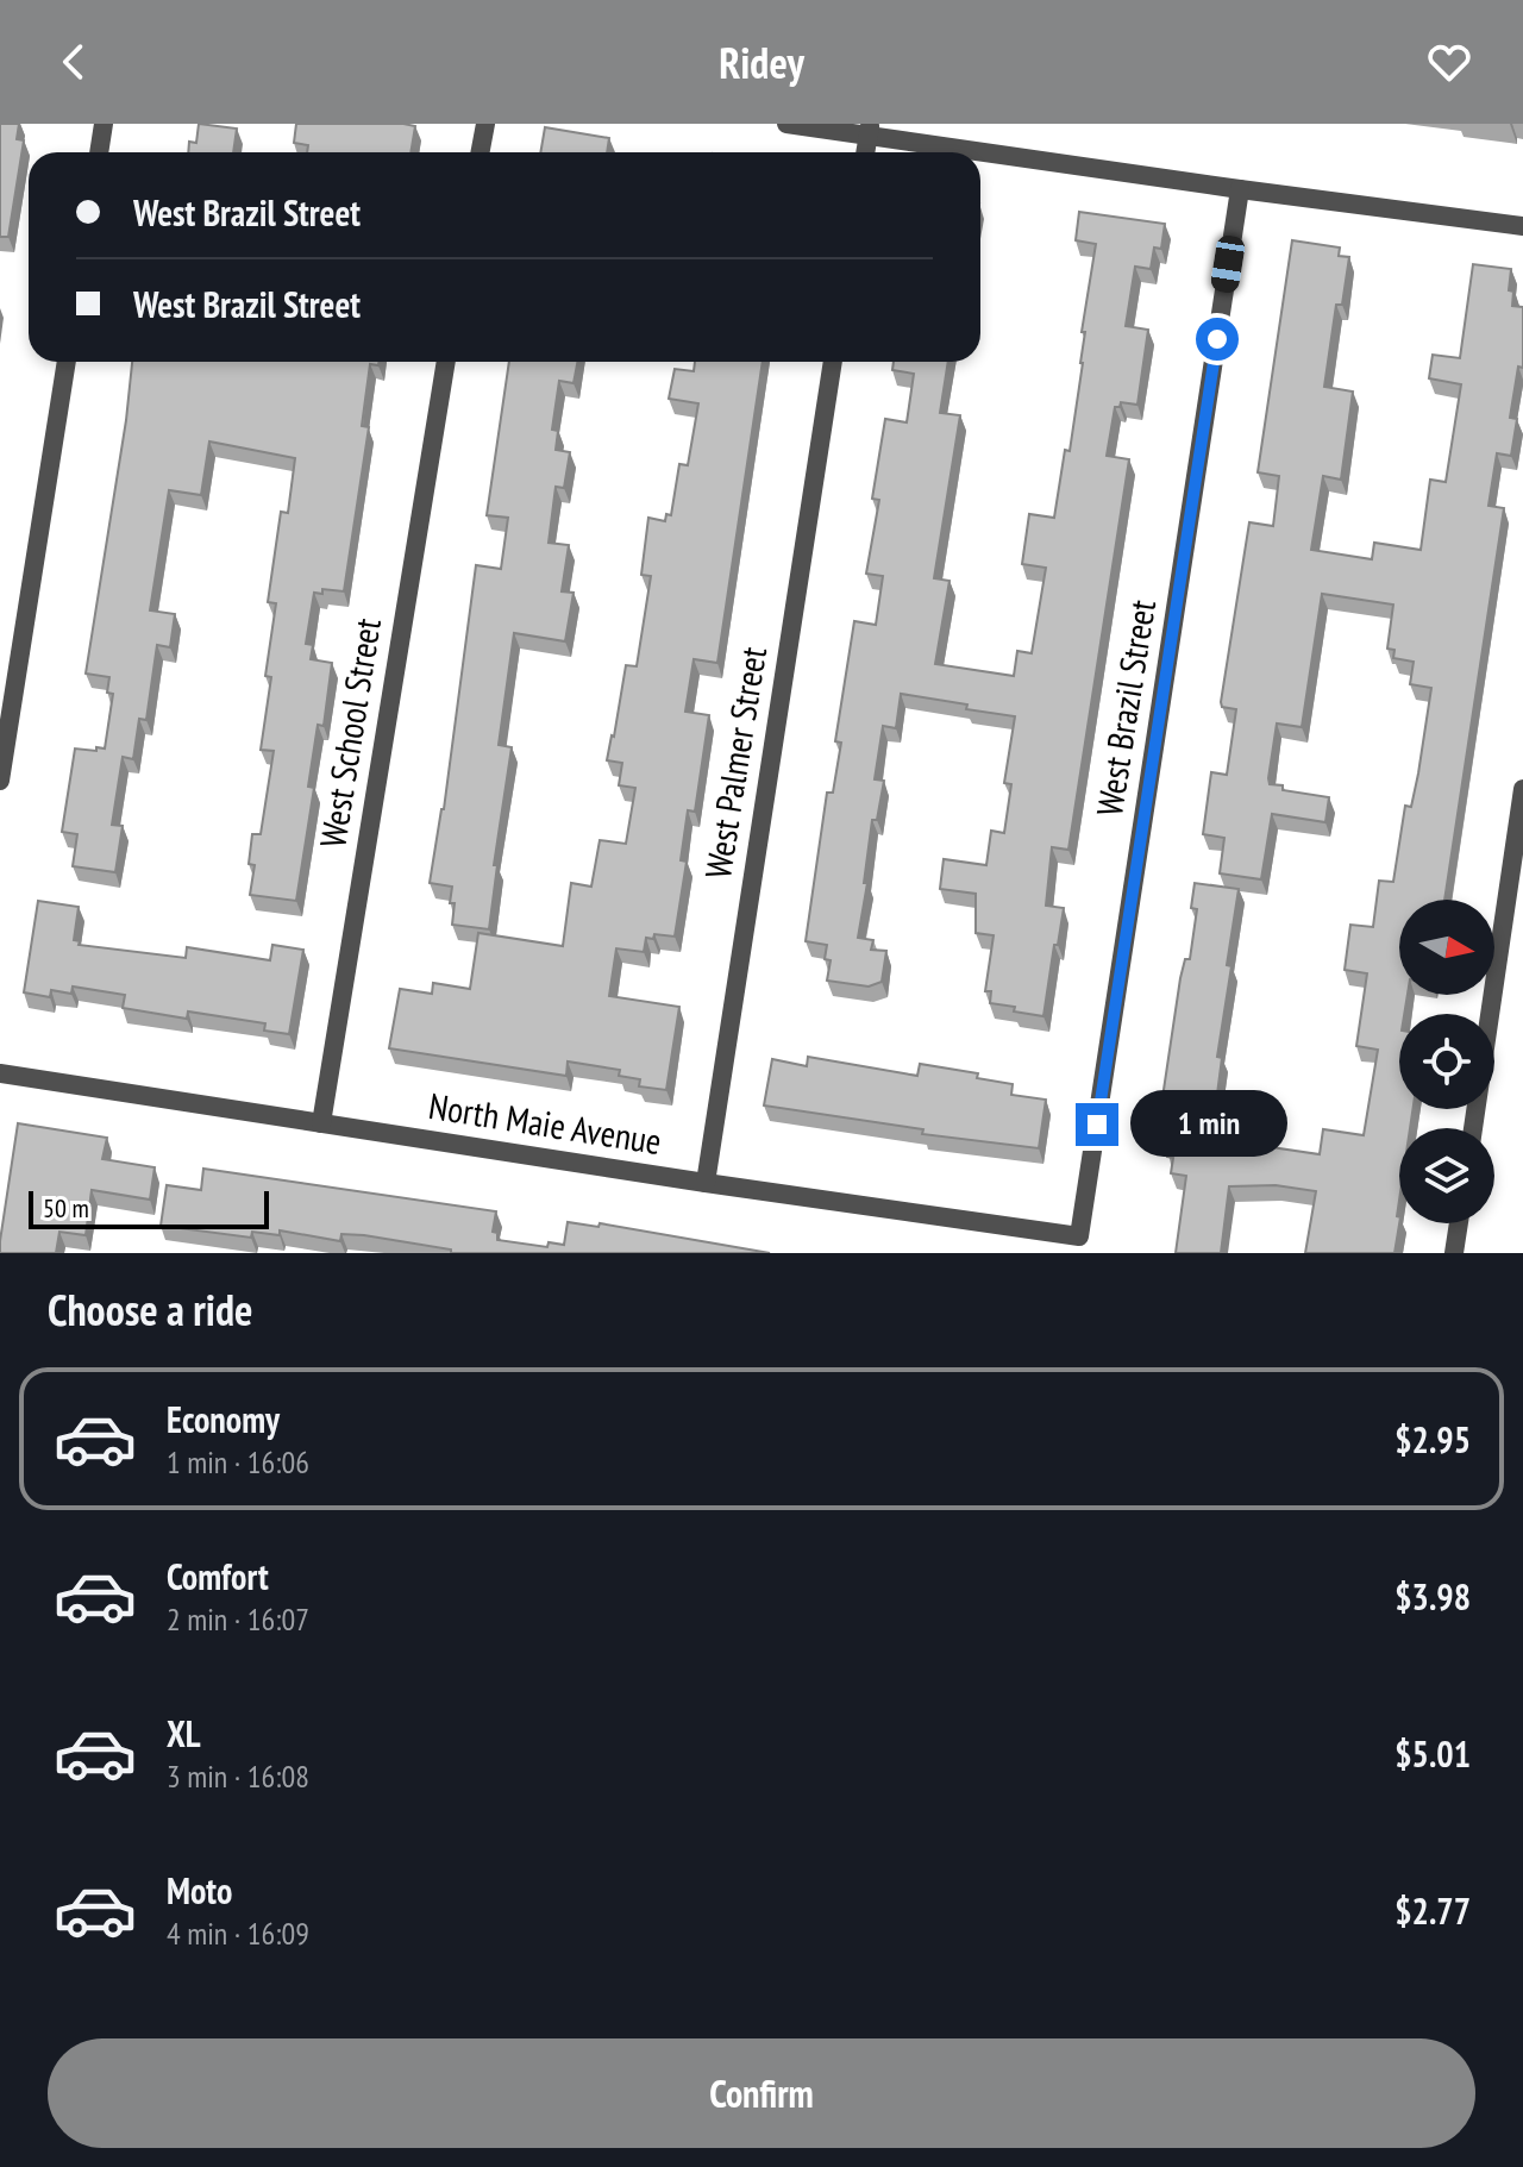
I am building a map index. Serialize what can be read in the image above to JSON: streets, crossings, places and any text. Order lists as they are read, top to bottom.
{
  "streets": {
    "street": [
      "West Brazil Street",
      "West School Street",
      "West Palmer Street",
      "North Maie Avenue"
    ]
  },
  "crossings": [
    ["West Brazil Street", "North Maie Avenue"],
    ["West School Street", "North Maie Avenue"],
    ["West Palmer Street", "North Maie Avenue"]
  ],
  "scale_bar": "50 m",
  "north": "right",
  "page": {
    "header": "Ridey",
    "banner": ["West Brazil Street", "West Brazil Street"],
    "bubble": "1 min",
    "scale": "50 m",
    "heading": "Choose a ride",
    "list": [
      {
        "name": "Economy",
        "note": "1 min · 16:06",
        "value": "$2.95"
      },
      {
        "name": "Comfort",
        "note": "2 min · 16:07",
        "value": "$3.98"
      },
      {
        "name": "XL",
        "note": "3 min · 16:08",
        "value": "$5.01"
      },
      {
        "name": "Moto",
        "note": "4 min · 16:09",
        "value": "$2.77"
      }
    ],
    "buttons": "Confirm"
  }
}
